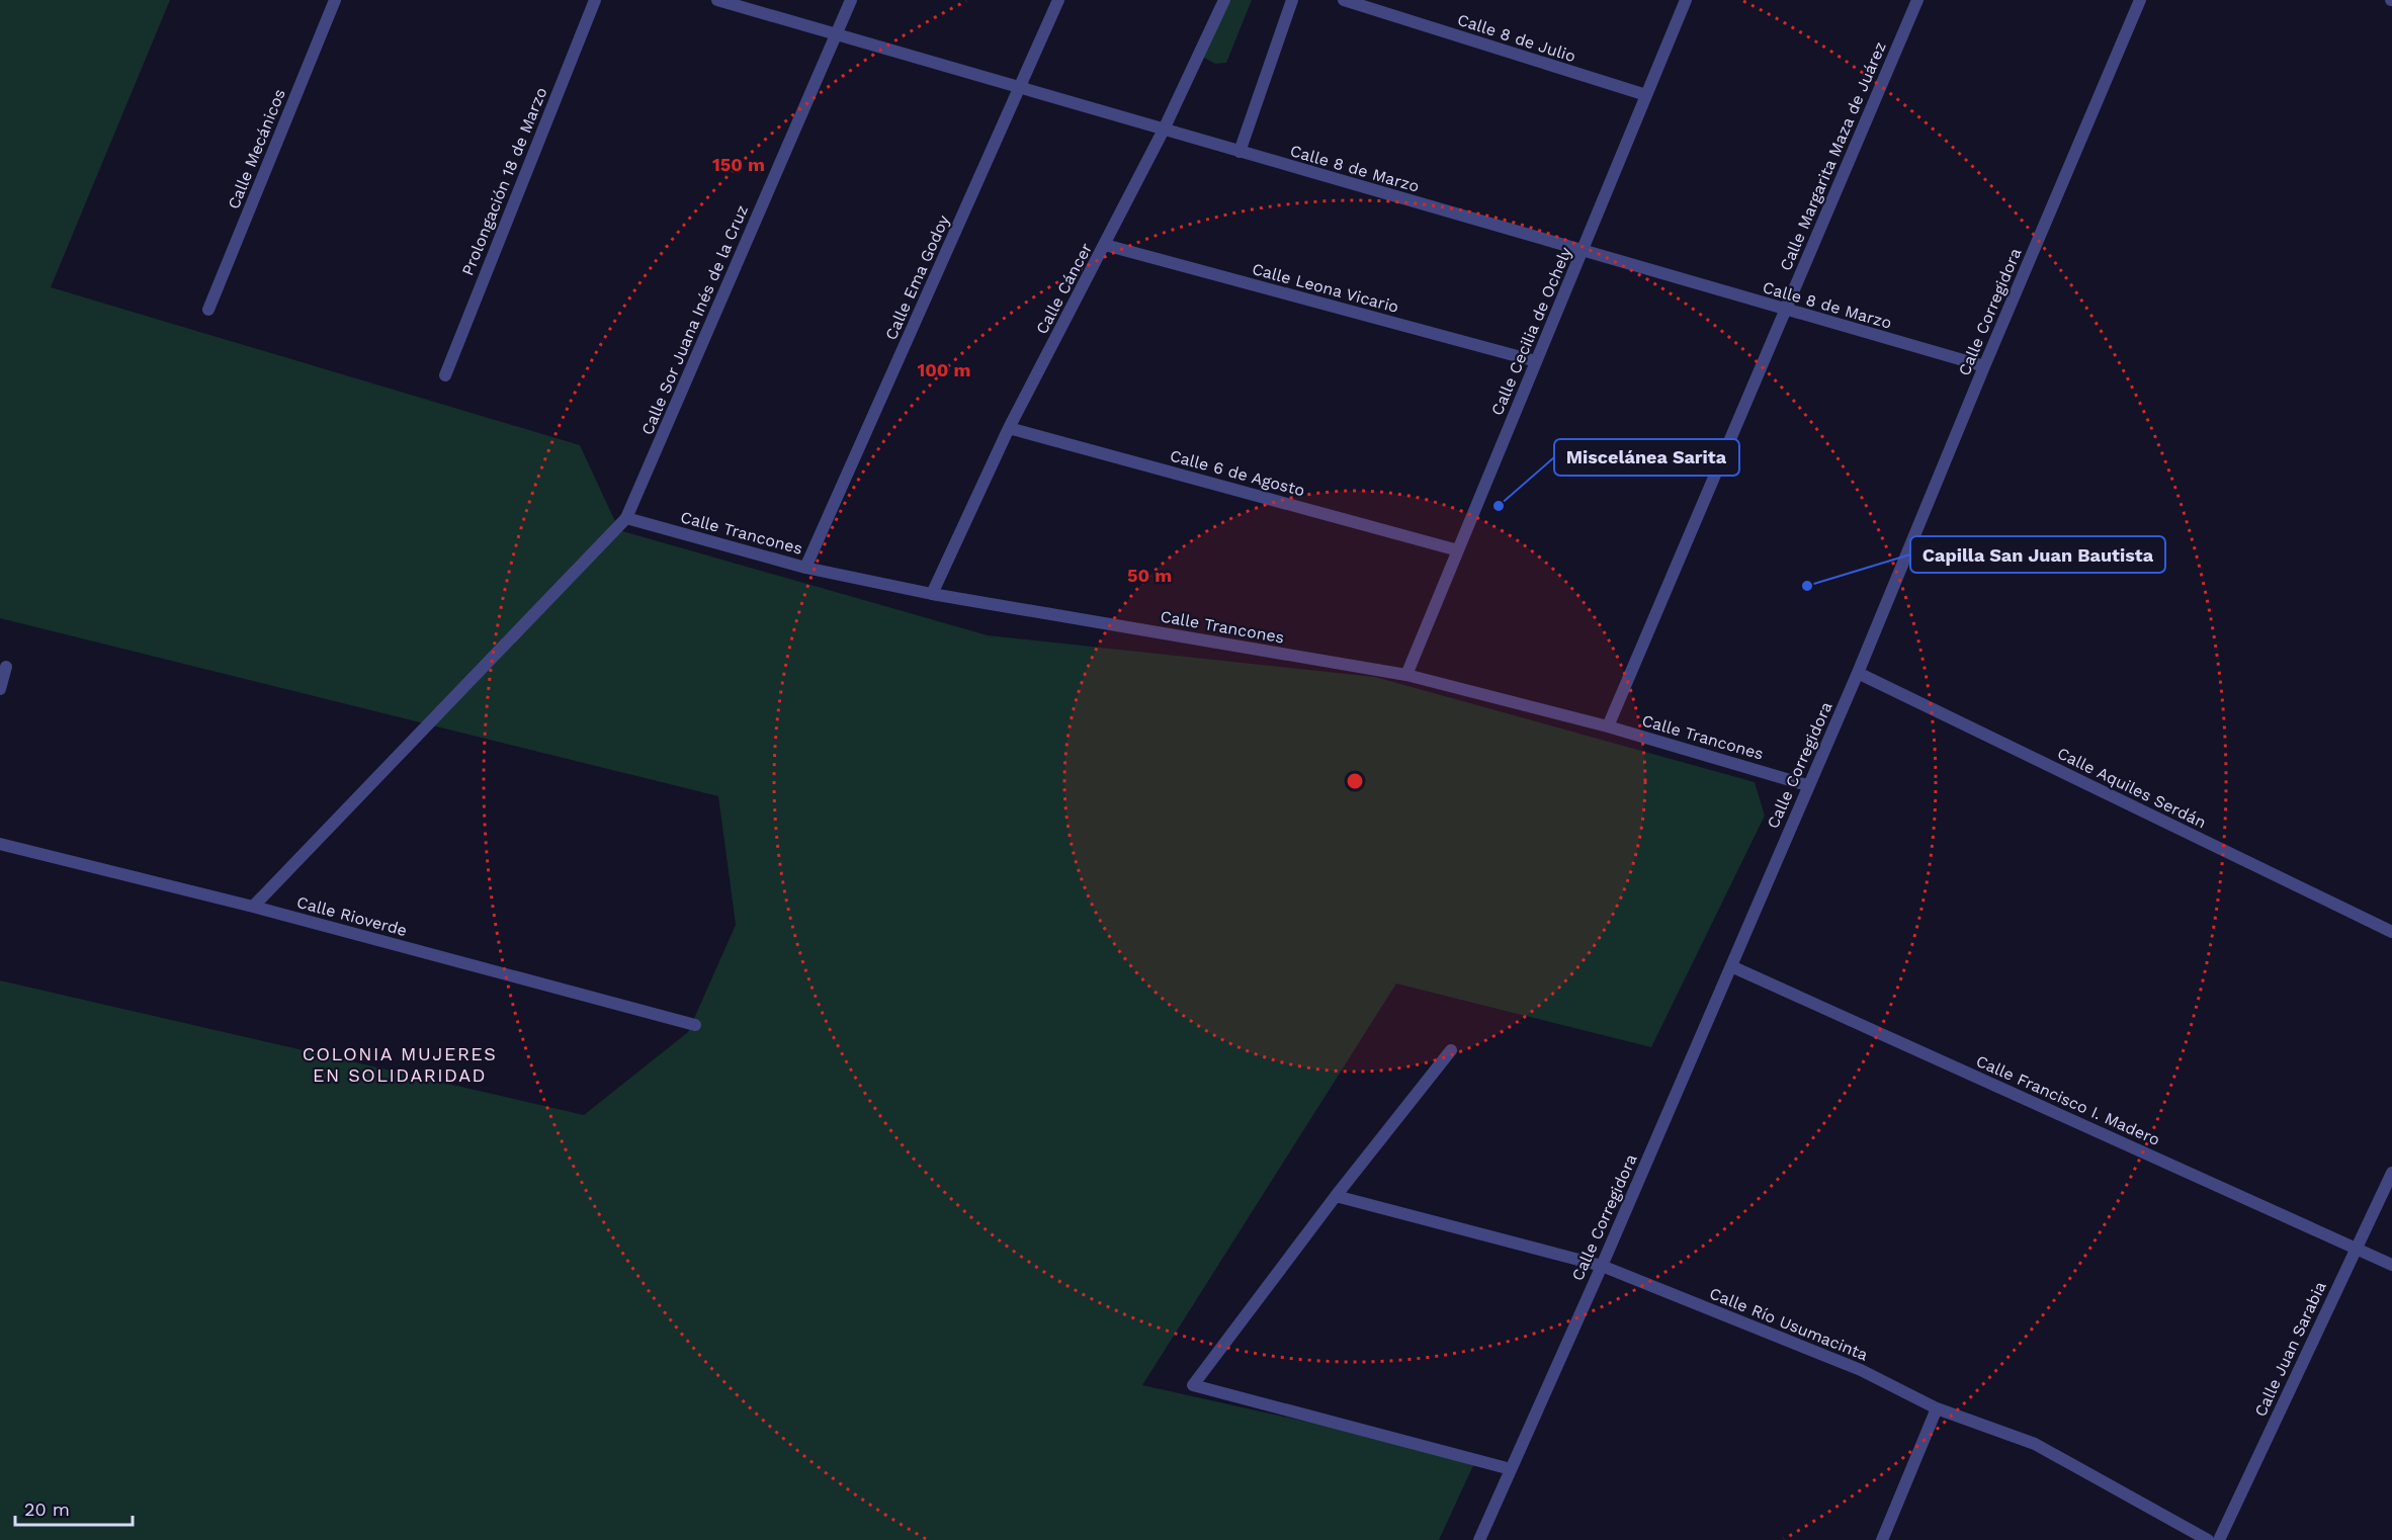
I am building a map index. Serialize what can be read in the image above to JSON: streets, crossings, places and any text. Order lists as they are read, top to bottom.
{
  "streets": {
    "street": [
      "Calle 8 de Julio",
      "Calle Mecánicos",
      "Calle Margarita Maza de Juárez",
      "Calle 8 de Marzo",
      "Prolongación 18 de Marzo",
      "Calle Ema Godoy",
      "Calle Leona Vicario",
      "Calle Cáncer",
      "Calle Corregidora",
      "Calle Sor Juana Inés de la Cruz",
      "Calle Cecilia de Ochely",
      "Calle 6 de Agosto",
      "Calle Trancones",
      "Calle Aquiles Serdán",
      "Calle Rioverde",
      "Calle Francisco I. Madero",
      "Calle Río Usumacinta",
      "Calle Juan Sarabia"
    ]
  },
  "crossings": [
    ["Calle 8 de Julio", "Calle Cecilia de Ochely"],
    ["Calle Margarita Maza de Juárez", "Calle 8 de Marzo"],
    ["Calle Margarita Maza de Juárez", "Calle Trancones"],
    ["Calle 8 de Marzo", "Calle Ema Godoy"],
    ["Calle 8 de Marzo", "Calle Cáncer"],
    ["Calle 8 de Marzo", "Calle Corregidora"],
    ["Calle 8 de Marzo", "Calle Sor Juana Inés de la Cruz"],
    ["Calle 8 de Marzo", "Calle Cecilia de Ochely"],
    ["Calle Ema Godoy", "Calle Trancones"],
    ["Calle Leona Vicario", "Calle Cáncer"],
    ["Calle Leona Vicario", "Calle Cecilia de Ochely"],
    ["Calle Cáncer", "Calle 6 de Agosto"],
    ["Calle Cáncer", "Calle Trancones"],
    ["Calle Corregidora", "Calle Trancones"],
    ["Calle Corregidora", "Calle Aquiles Serdán"],
    ["Calle Corregidora", "Calle Francisco I. Madero"],
    ["Calle Corregidora", "Calle Río Usumacinta"],
    ["Calle Sor Juana Inés de la Cruz", "Calle Trancones"],
    ["Calle Cecilia de Ochely", "Calle 6 de Agosto"],
    ["Calle Cecilia de Ochely", "Calle Trancones"],
    ["Calle Francisco I. Madero", "Calle Juan Sarabia"]
  ],
  "districts": ["COLONIA MUJERES EN SOLIDARIDAD"],
  "places": ["Miscelánea Sarita", "Capilla San Juan Bautista"],
  "scale_bar": "20 m",
  "rings": ["150 m", "100 m", "50 m"]
}
